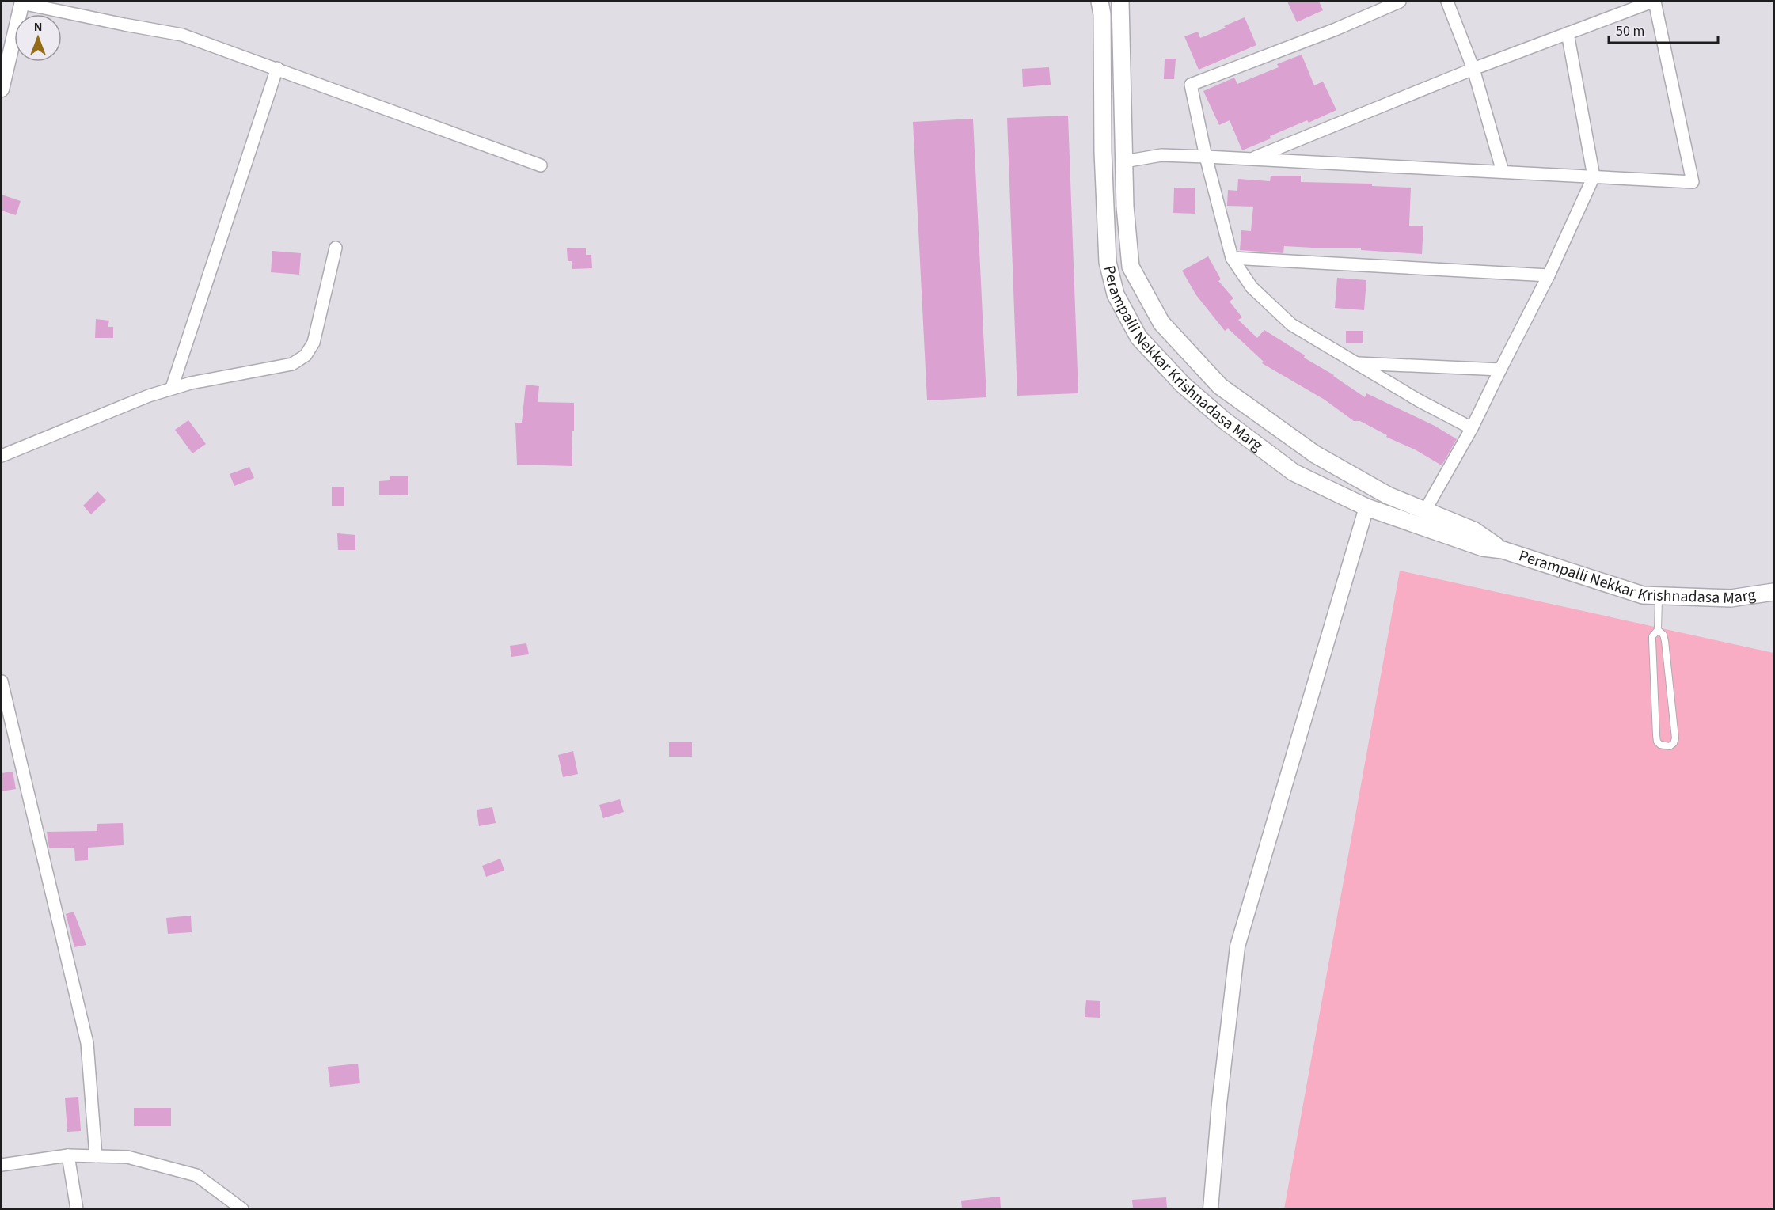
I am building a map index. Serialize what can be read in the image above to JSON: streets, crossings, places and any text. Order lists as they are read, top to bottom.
{
  "streets": {
    "main road": ["Perampalli Nekkar Krishnadasa Marg"]
  },
  "scale_bar": "50 m",
  "north": "top"
}
